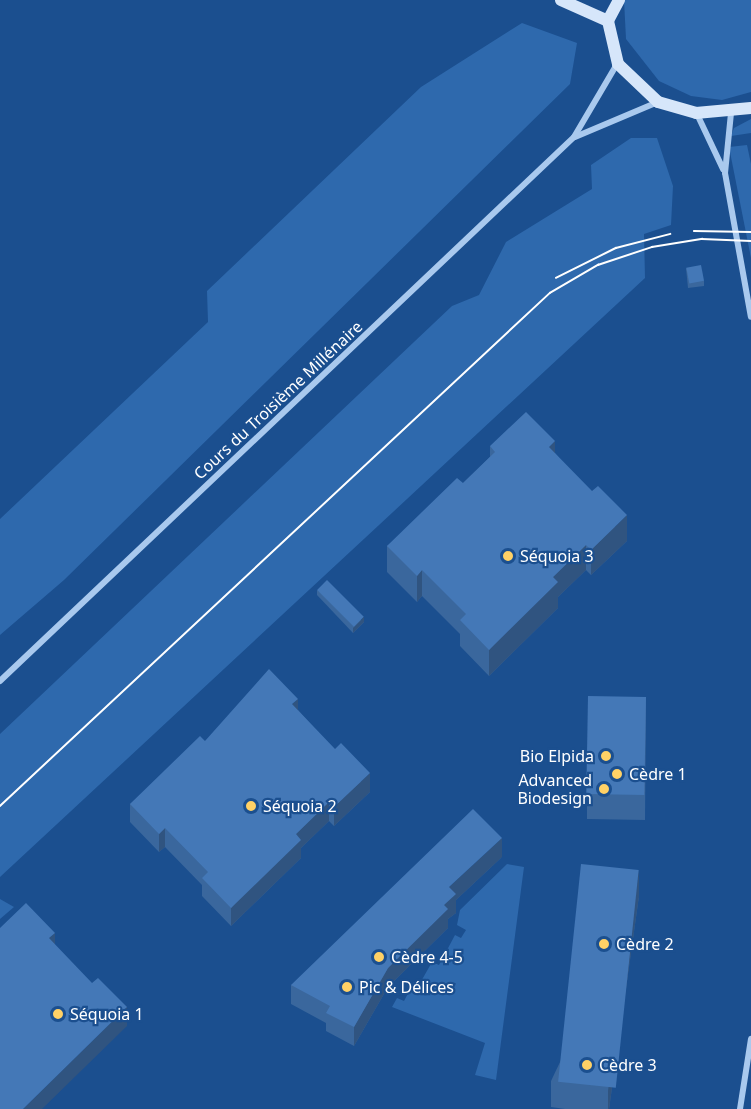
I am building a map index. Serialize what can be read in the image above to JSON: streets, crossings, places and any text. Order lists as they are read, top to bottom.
{
  "streets": {
    "street": ["Cours du Troisième Millénaire"]
  },
  "places": [
    "Séquoia 3",
    "Bio Elpida",
    "Cèdre 1",
    "Advanced Biodesign",
    "Séquoia 2",
    "Cèdre 2",
    "Cèdre 4-5",
    "Pic & Délices",
    "Séquoia 1",
    "Cèdre 3"
  ]
}
